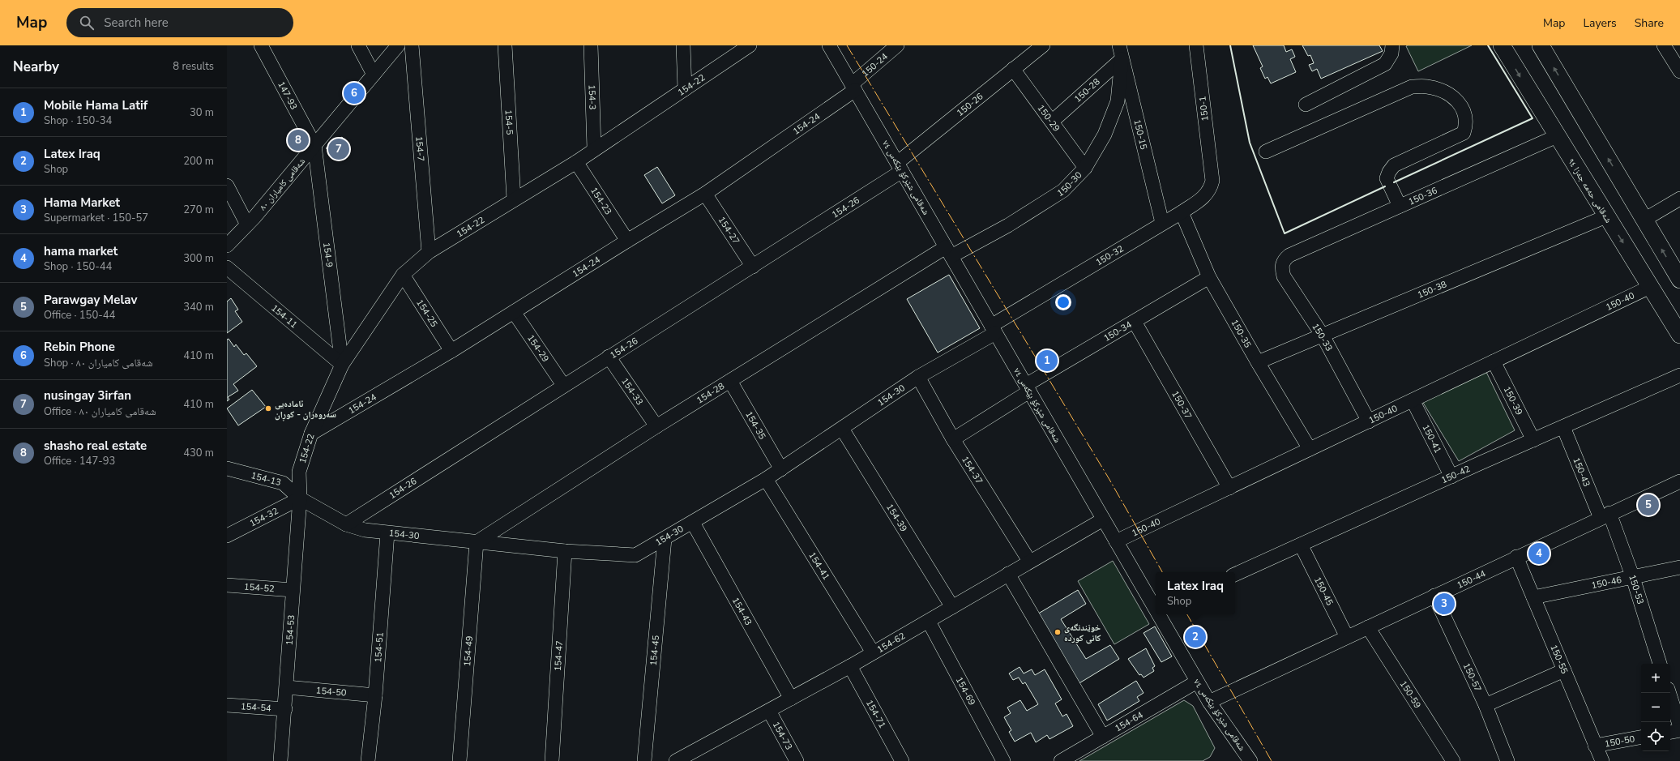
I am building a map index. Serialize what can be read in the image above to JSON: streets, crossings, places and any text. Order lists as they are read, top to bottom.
{
  "streets": {
    "main road": ["شەقامی حەمە جەزا ٩٤"],
    "street": [
      "150-24",
      "154-22",
      "150-28",
      "147-93",
      "154-3",
      "150-26",
      "150-1",
      "150-29",
      "154-5",
      "154-24",
      "150-15",
      "154-7",
      "شەقامی شێرکۆ بێکەس ٧٤",
      "150-30",
      "شەقامی کامیاران ٨٠",
      "150-36",
      "154-23",
      "154-26",
      "154-27",
      "150-32",
      "154-9",
      "150-38",
      "150-40",
      "154-25",
      "154-11",
      "150-34",
      "150-35",
      "150-33",
      "154-29",
      "154-33",
      "154-28",
      "154-30",
      "150-39",
      "150-37",
      "154-35",
      "150-41",
      "154-37",
      "150-43",
      "150-42",
      "154-13",
      "154-32",
      "154-39",
      "154-41",
      "150-44",
      "150-46",
      "154-52",
      "150-53",
      "150-45",
      "154-43",
      "154-53",
      "154-62",
      "154-51",
      "154-45",
      "154-49",
      "154-47",
      "150-55",
      "150-57",
      "154-50",
      "154-69",
      "150-59",
      "154-54",
      "154-71",
      "154-64",
      "154-73",
      "150-50"
    ]
  },
  "crossings": [
    ["150-24", "154-24"],
    ["150-24", "شەقامی شێرکۆ بێکەس ٧٤"],
    ["154-22", "154-3"],
    ["154-22", "154-5"],
    ["154-22", "154-24"],
    ["154-22", "154-7"],
    ["154-22", "154-23"],
    ["154-22", "154-9"],
    ["154-22", "154-25"],
    ["154-22", "154-11"],
    ["154-22", "154-30"],
    ["154-22", "154-13"],
    ["154-22", "154-32"],
    ["154-22", "154-53"],
    ["150-28", "150-29"],
    ["150-28", "150-15"],
    ["150-28", "150-30"],
    ["147-93", "شەقامی کامیاران ٨٠"],
    ["147-93", "154-9"],
    ["150-26", "150-29"],
    ["150-26", "شەقامی شێرکۆ بێکەس ٧٤"],
    ["150-26", "154-26"],
    ["150-1", "150-32"],
    ["150-29", "150-30"],
    ["154-24", "شەقامی شێرکۆ بێکەس ٧٤"],
    ["154-24", "154-23"],
    ["154-24", "154-27"],
    ["154-24", "154-25"],
    ["154-24", "154-29"],
    ["150-15", "150-30"],
    ["150-15", "150-32"],
    ["شەقامی شێرکۆ بێکەس ٧٤", "150-30"],
    ["شەقامی شێرکۆ بێکەس ٧٤", "154-26"],
    ["شەقامی شێرکۆ بێکەس ٧٤", "150-32"],
    ["شەقامی شێرکۆ بێکەس ٧٤", "150-40"],
    ["شەقامی شێرکۆ بێکەس ٧٤", "150-34"],
    ["شەقامی شێرکۆ بێکەس ٧٤", "154-28"],
    ["شەقامی شێرکۆ بێکەس ٧٤", "154-30"],
    ["شەقامی شێرکۆ بێکەس ٧٤", "150-44"],
    ["شەقامی شێرکۆ بێکەس ٧٤", "154-62"],
    ["شەقامی شێرکۆ بێکەس ٧٤", "154-64"],
    ["150-30", "154-28"],
    ["شەقامی کامیاران ٨٠", "154-9"],
    ["شەقامی حەمە جەزا ٩٤", "150-36"],
    ["شەقامی حەمە جەزا ٩٤", "150-38"],
    ["شەقامی حەمە جەزا ٩٤", "150-40"],
    ["150-36", "150-33"],
    ["154-26", "154-27"],
    ["154-26", "154-29"],
    ["154-26", "154-33"],
    ["154-26", "154-30"],
    ["150-32", "150-35"],
    ["150-32", "154-30"],
    ["154-9", "154-11"],
    ["150-38", "150-35"],
    ["150-38", "150-33"],
    ["150-40", "150-35"],
    ["150-40", "150-33"],
    ["150-40", "150-39"],
    ["150-40", "150-37"],
    ["150-40", "150-41"],
    ["150-34", "150-35"],
    ["150-34", "150-37"],
    ["150-34", "154-37"],
    ["154-33", "154-28"],
    ["154-28", "154-30"],
    ["154-28", "154-35"],
    ["154-28", "154-49"],
    ["154-30", "154-35"],
    ["154-30", "154-37"],
    ["154-30", "154-13"],
    ["154-30", "154-32"],
    ["154-30", "154-39"],
    ["154-30", "154-41"],
    ["154-30", "154-43"],
    ["154-30", "154-53"],
    ["154-30", "154-51"],
    ["154-30", "154-45"],
    ["154-30", "154-49"],
    ["154-30", "154-47"],
    ["150-39", "150-42"],
    ["150-41", "150-42"],
    ["154-37", "154-62"],
    ["150-43", "150-42"],
    ["150-43", "150-44"],
    ["150-43", "150-53"],
    ["150-42", "150-45"],
    ["154-13", "154-32"],
    ["154-13", "154-53"],
    ["154-32", "154-53"],
    ["154-39", "154-62"],
    ["154-41", "154-62"],
    ["150-44", "150-53"],
    ["150-44", "150-45"],
    ["150-44", "150-55"],
    ["150-44", "150-57"],
    ["150-44", "150-59"],
    ["150-46", "150-53"],
    ["150-46", "150-55"],
    ["154-52", "154-53"],
    ["154-43", "154-62"],
    ["154-53", "154-50"],
    ["154-53", "154-54"],
    ["154-62", "154-69"],
    ["154-62", "154-71"],
    ["154-62", "154-73"],
    ["154-51", "154-50"],
    ["150-55", "150-50"]
  ],
  "places": ["ئامادەیی سەروەران - کوڕان", "خوێندنگەی کانی کوردە"],
  "page": {
    "header": "Map",
    "search": "Search here",
    "nav": ["Map", "Layers", "Share"],
    "heading": ["Nearby", "8 results"],
    "pins": [
      "6",
      "8",
      "7",
      "1",
      "5",
      "4",
      "3",
      "2"
    ],
    "list": [
      {
        "mark": "1",
        "name": "Mobile Hama Latif",
        "note": "Shop · 150-34",
        "value": "30 m"
      },
      {
        "mark": "2",
        "name": "Latex Iraq",
        "note": "Shop",
        "value": "200 m"
      },
      {
        "mark": "3",
        "name": "Hama Market",
        "note": "Supermarket · 150-57",
        "value": "270 m"
      },
      {
        "mark": "4",
        "name": "hama market",
        "note": "Shop · 150-44",
        "value": "300 m"
      },
      {
        "mark": "5",
        "name": "Parawgay Melav",
        "note": "Office · 150-44",
        "value": "340 m"
      },
      {
        "mark": "6",
        "name": "Rebin Phone",
        "note": "Shop · شەقامی کامیاران ٨٠",
        "value": "410 m"
      },
      {
        "mark": "7",
        "name": "nusingay 3irfan",
        "note": "Office · شەقامی کامیاران ٨٠",
        "value": "410 m"
      },
      {
        "mark": "8",
        "name": "shasho real estate",
        "note": "Office · 147-93",
        "value": "430 m"
      }
    ],
    "popup": ["Latex Iraq", "Shop"],
    "map_buttons": ["+", "−"]
  }
}
